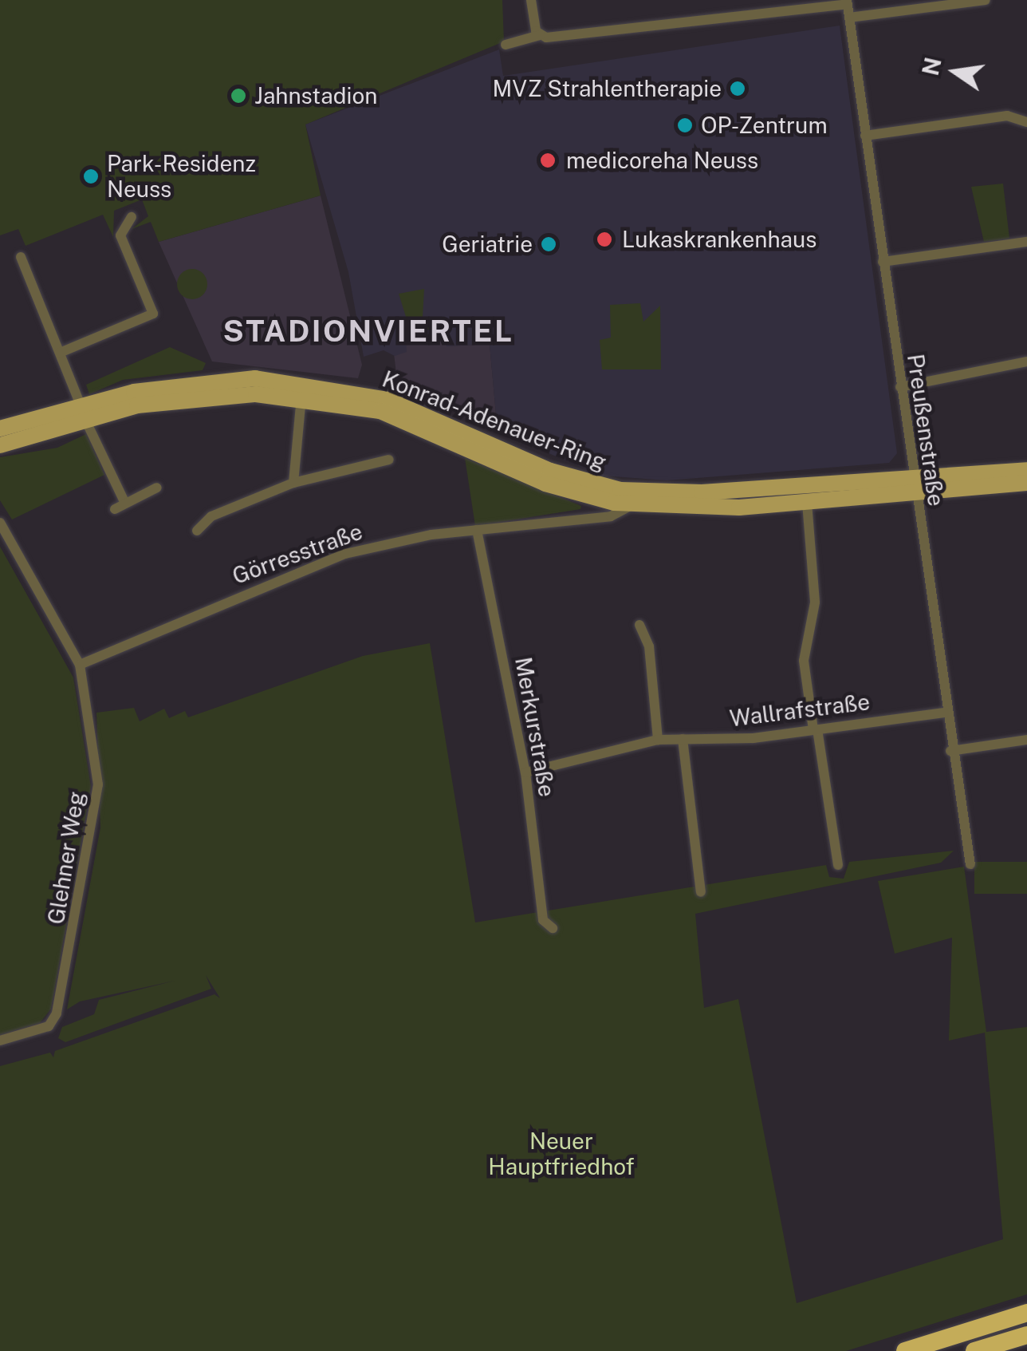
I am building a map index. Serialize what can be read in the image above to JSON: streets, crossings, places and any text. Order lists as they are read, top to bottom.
{
  "streets": {
    "main road": ["Konrad-Adenauer-Ring"],
    "street": [
      "Preußenstraße",
      "Görresstraße",
      "Wallrafstraße",
      "Merkurstraße",
      "Glehner Weg"
    ]
  },
  "crossings": [
    ["Konrad-Adenauer-Ring", "Preußenstraße"],
    ["Konrad-Adenauer-Ring", "Görresstraße"],
    ["Preußenstraße", "Wallrafstraße"],
    ["Görresstraße", "Merkurstraße"],
    ["Görresstraße", "Glehner Weg"],
    ["Wallrafstraße", "Merkurstraße"]
  ],
  "districts": ["STADIONVIERTEL"],
  "parks": ["Neuer Hauptfriedhof"],
  "places": [
    "MVZ Strahlentherapie",
    "Jahnstadion",
    "OP-Zentrum",
    "medicoreha Neuss",
    "Park-Residenz Neuss",
    "Lukaskrankenhaus",
    "Geriatrie"
  ],
  "north": "left"
}
